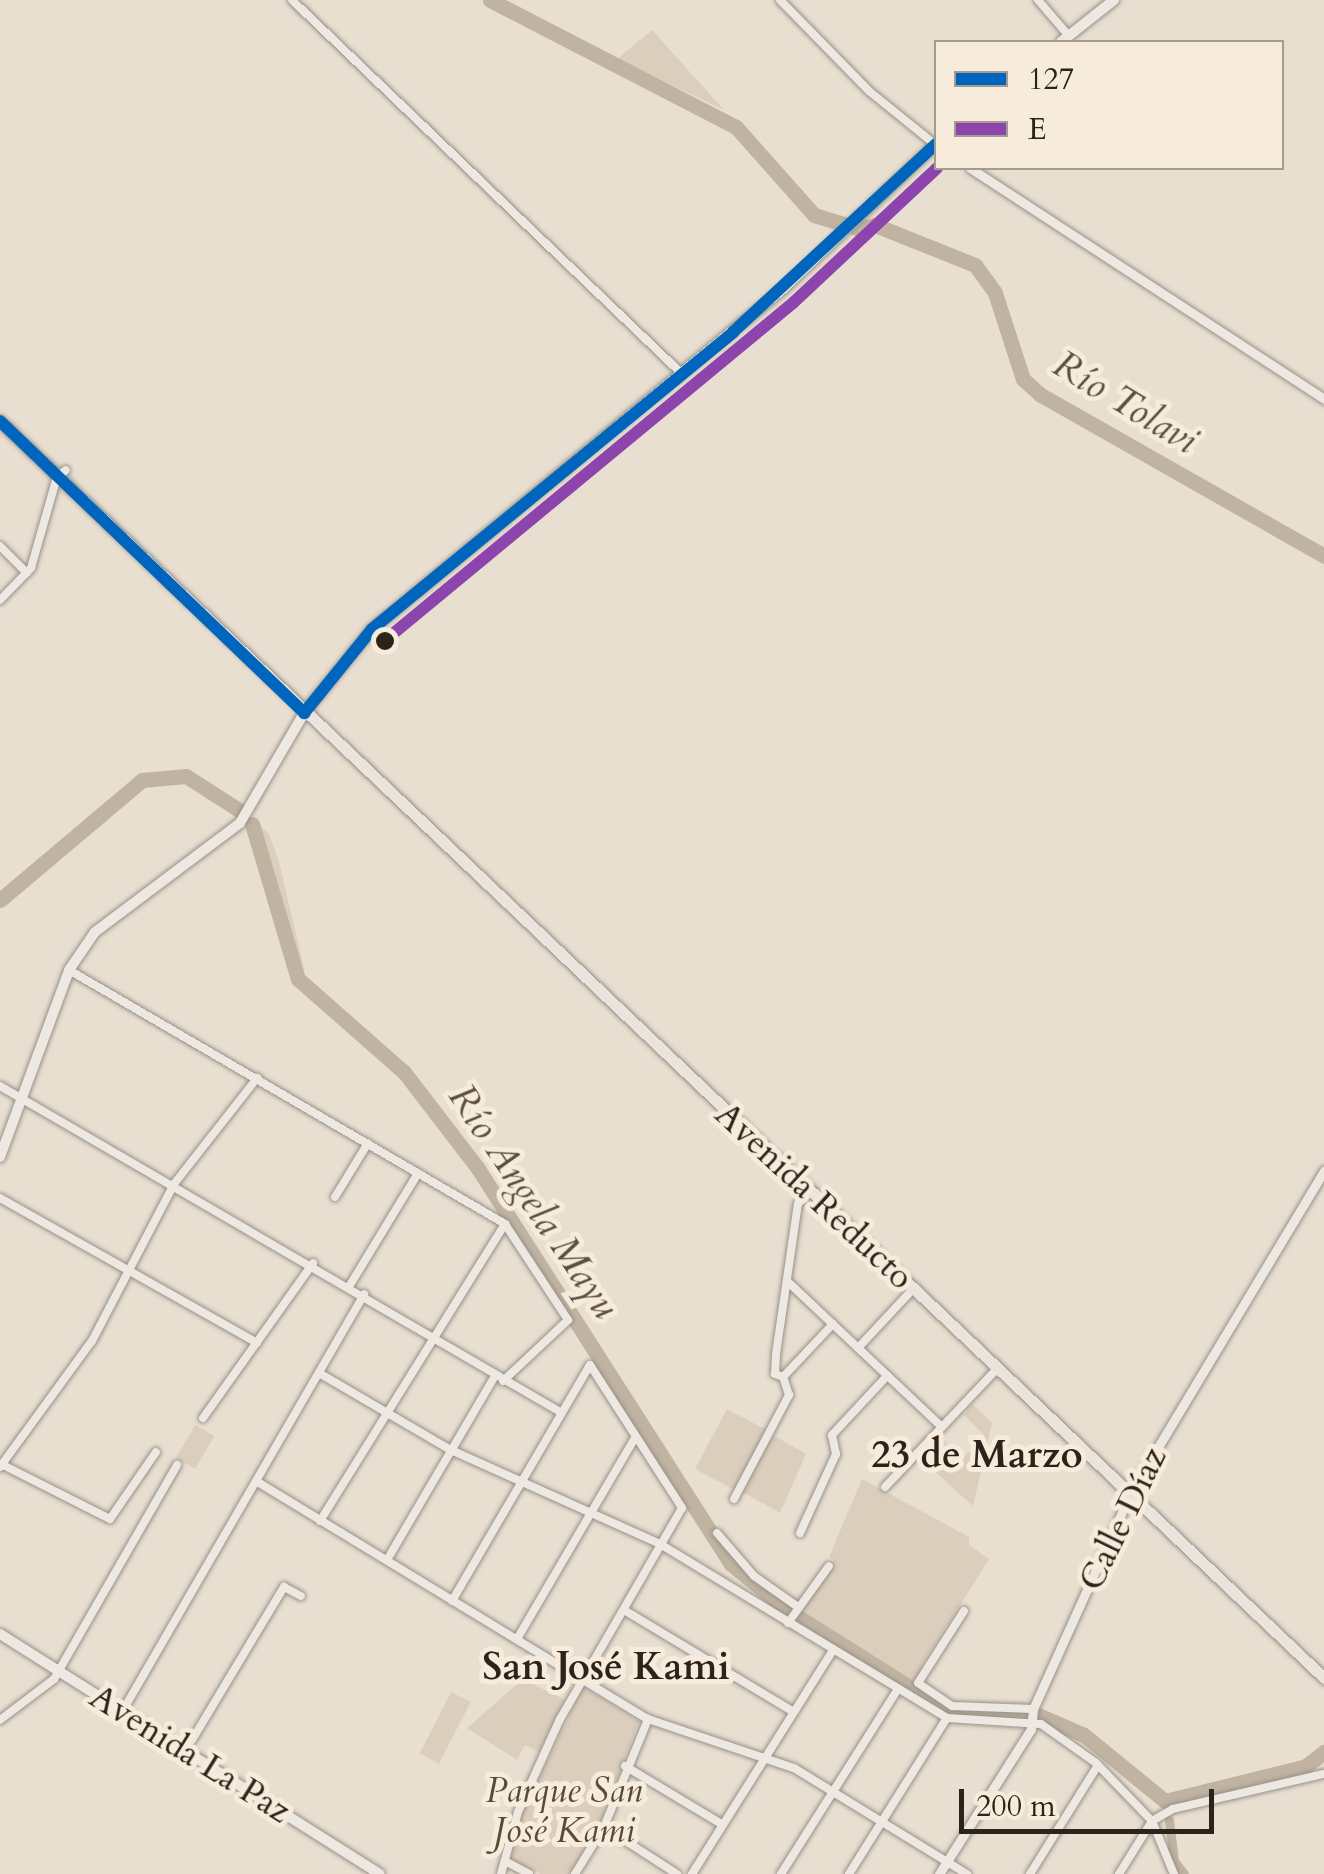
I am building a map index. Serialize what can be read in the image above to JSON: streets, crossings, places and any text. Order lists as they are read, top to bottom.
{
  "streets": {
    "main road": ["Avenida Reducto", "Avenida La Paz"],
    "street": ["Calle Díaz"]
  },
  "crossings": [
    ["Avenida Reducto", "Calle Díaz"]
  ],
  "districts": ["23 de Marzo", "San José Kami"],
  "water": ["Río Tolavi", "Río Angela Mayu"],
  "parks": ["Parque San José Kami"],
  "lines": ["transit line 127", "transit line E"],
  "legend": ["127", "E"],
  "scale_bar": "200 m"
}
